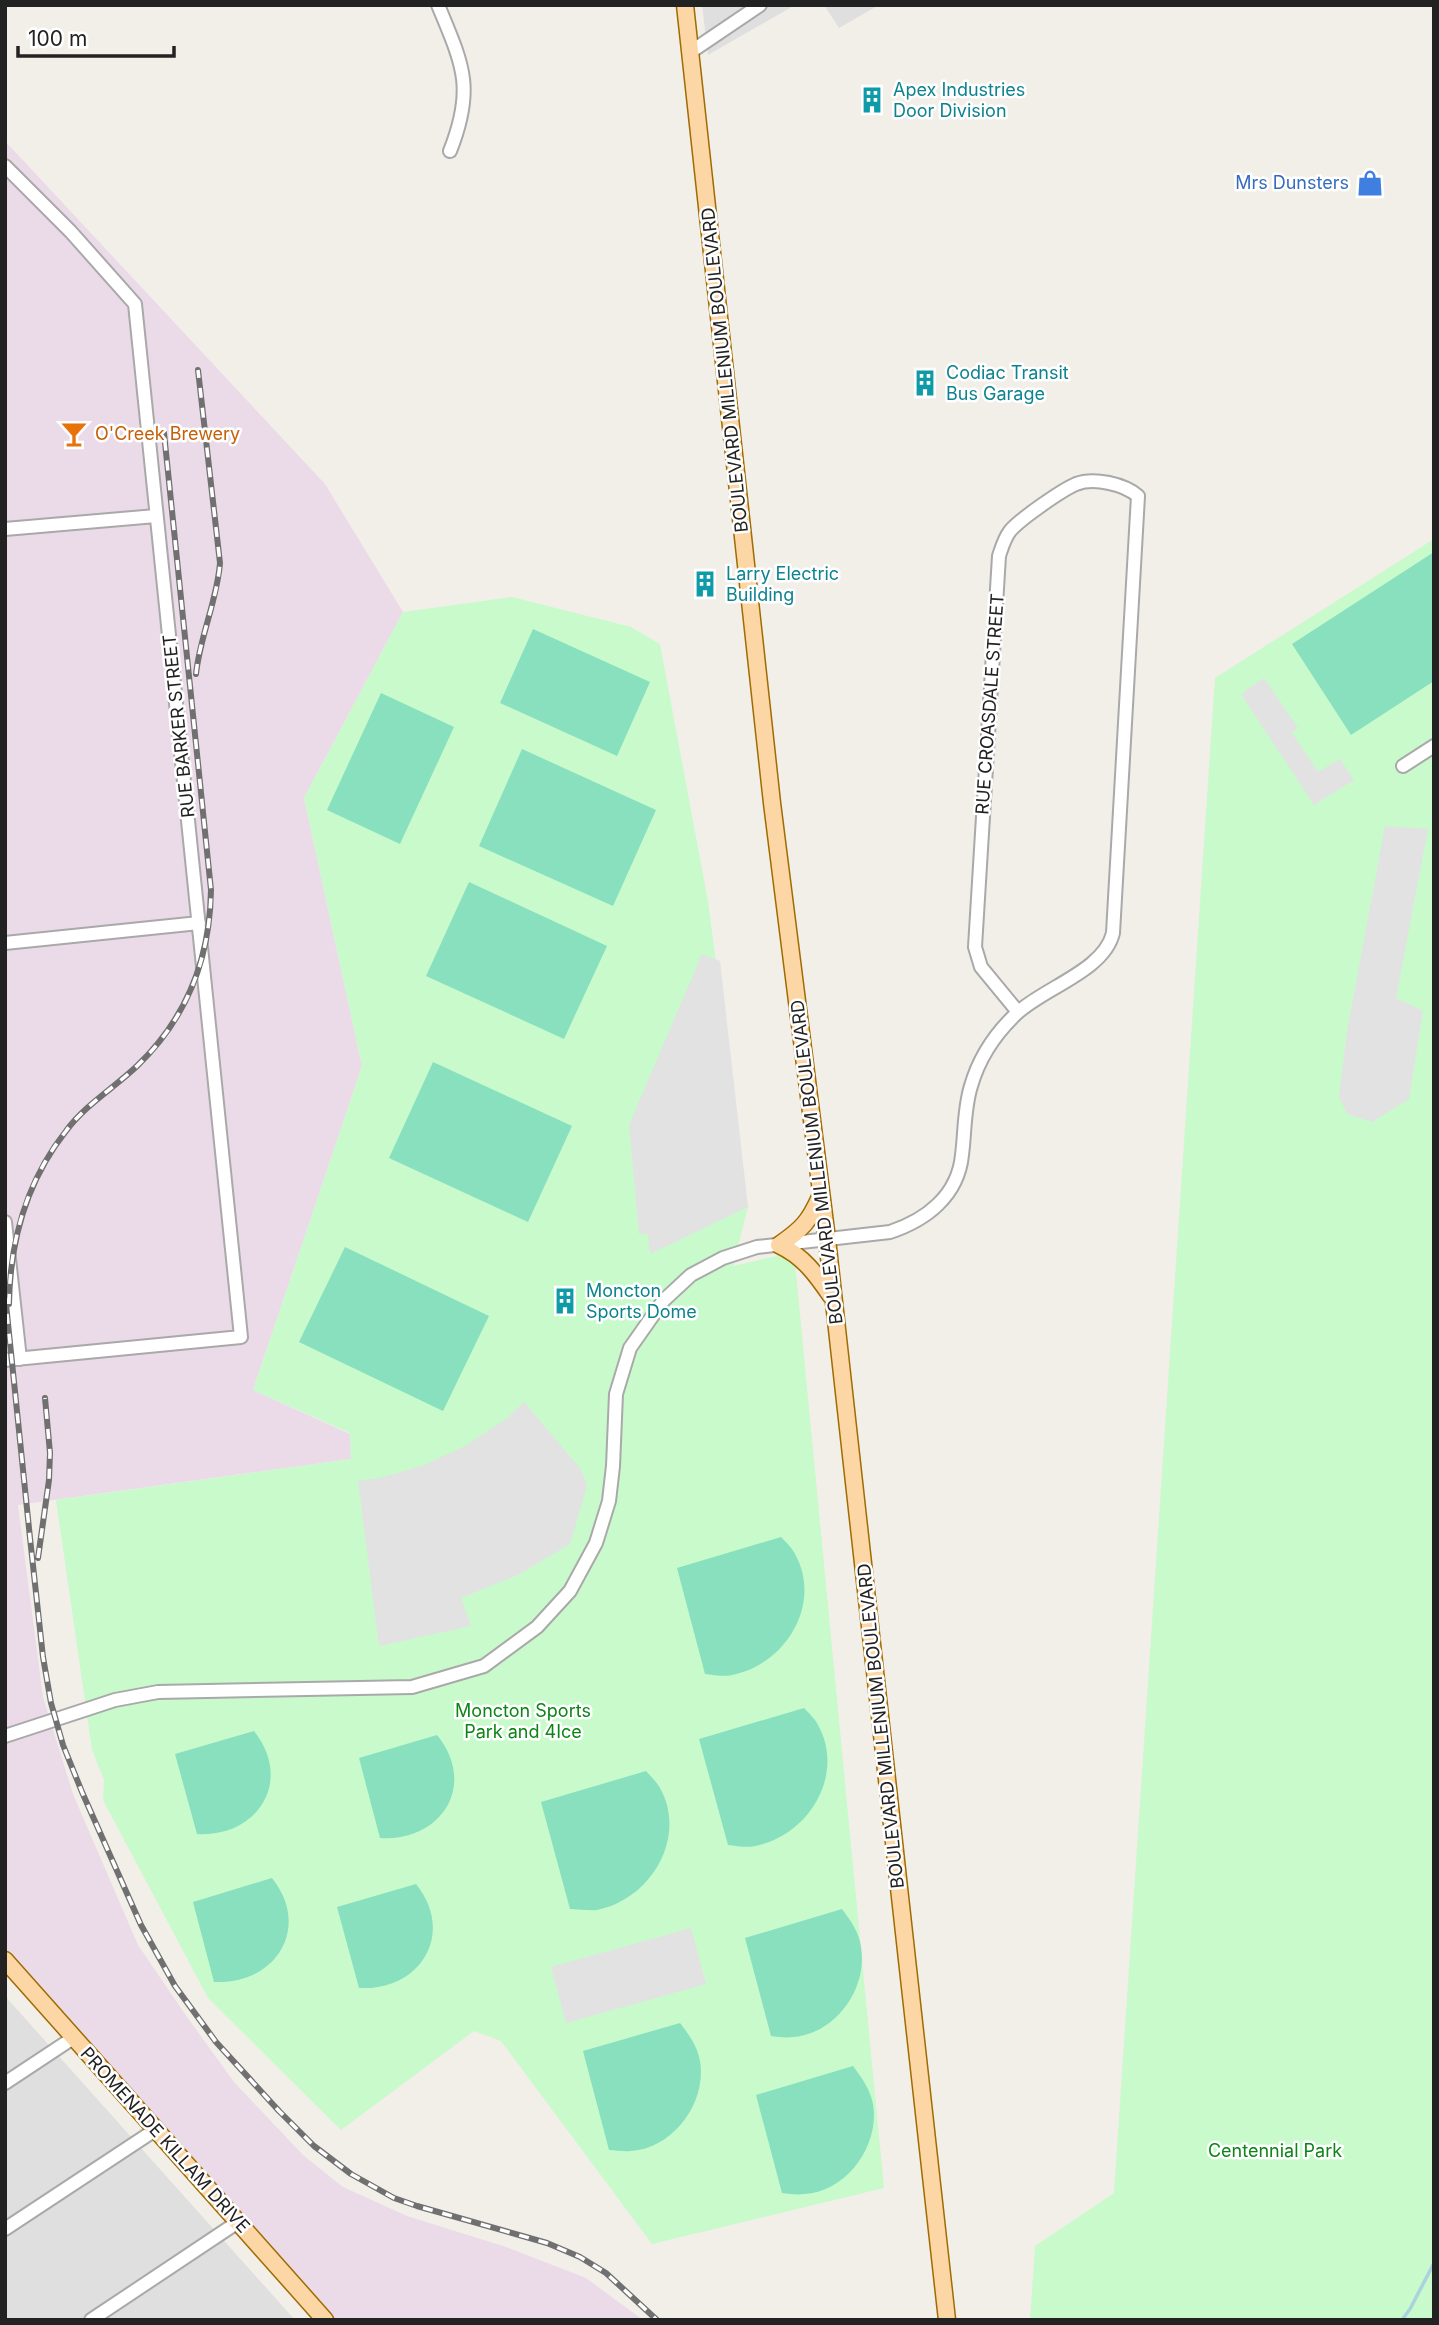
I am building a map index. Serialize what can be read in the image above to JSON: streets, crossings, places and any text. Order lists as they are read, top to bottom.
{
  "streets": {
    "main road": ["BOULEVARD MILLENIUM BOULEVARD", "PROMENADE KILLAM DRIVE"],
    "street": ["RUE CROASDALE STREET", "RUE BARKER STREET"]
  },
  "parks": ["Moncton Sports Park and 4Ice", "Centennial Park"],
  "places": {
    "building": [
      "Apex Industries Door Division",
      "Codiac Transit Bus Garage",
      "Larry Electric Building",
      "Moncton Sports Dome"
    ],
    "shop": ["Mrs Dunsters"],
    "bar": ["O'Creek Brewery"]
  },
  "scale_bar": "100 m"
}
